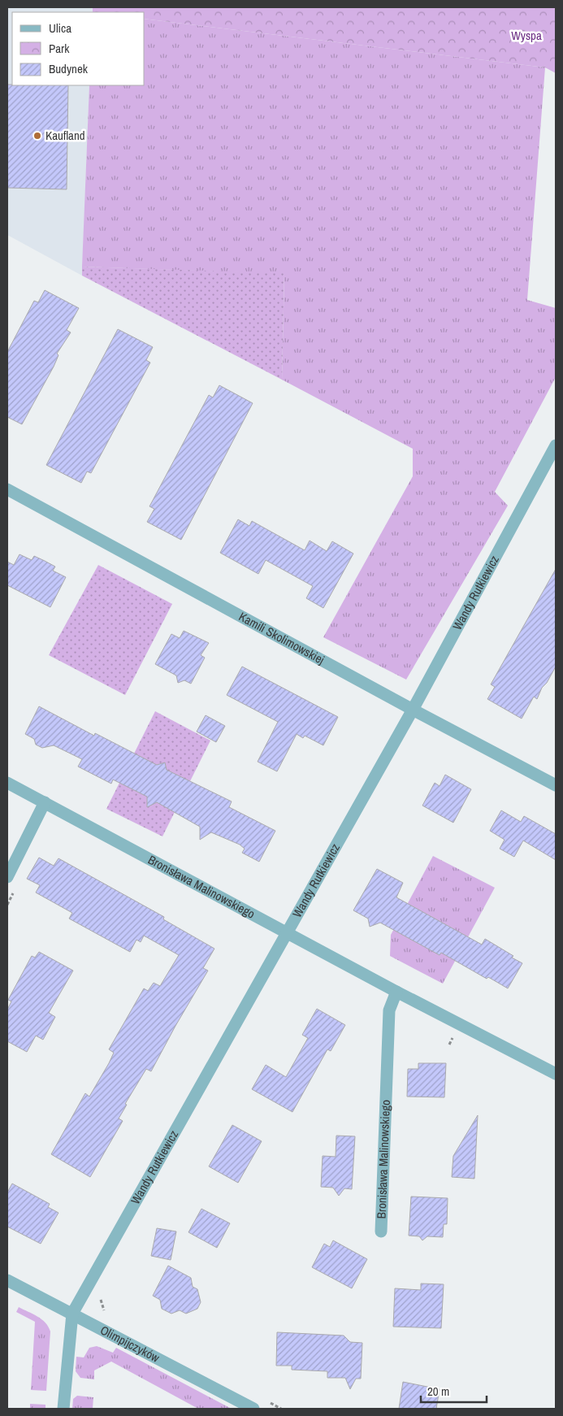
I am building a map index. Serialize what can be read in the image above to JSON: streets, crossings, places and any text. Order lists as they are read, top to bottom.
{
  "streets": {
    "street": [
      "Wandy Rutkiewicz",
      "Kamili Skolimowskiej",
      "Bronisława Malinowskiego",
      "Olimpijczyków"
    ]
  },
  "crossings": [
    ["Wandy Rutkiewicz", "Kamili Skolimowskiej"],
    ["Wandy Rutkiewicz", "Bronisława Malinowskiego"],
    ["Wandy Rutkiewicz", "Olimpijczyków"]
  ],
  "parks": ["Wyspa"],
  "places": ["Kaufland"],
  "legend": ["Ulica", "Park", "Budynek"],
  "scale_bar": "20 m"
}
